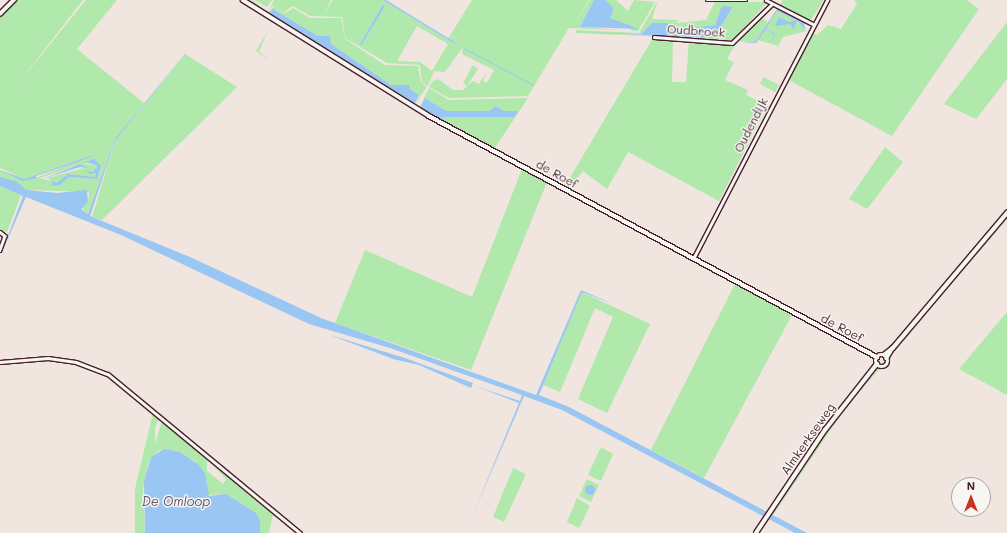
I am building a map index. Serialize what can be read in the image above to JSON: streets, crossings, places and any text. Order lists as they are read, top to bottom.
{
  "streets": {
    "street": [
      "Oudbroek",
      "Oudendijk",
      "de Roef",
      "Almkerkseweg"
    ]
  },
  "crossings": [
    ["Oudendijk", "de Roef"]
  ],
  "water": ["De Omloop"],
  "north": "top"
}
